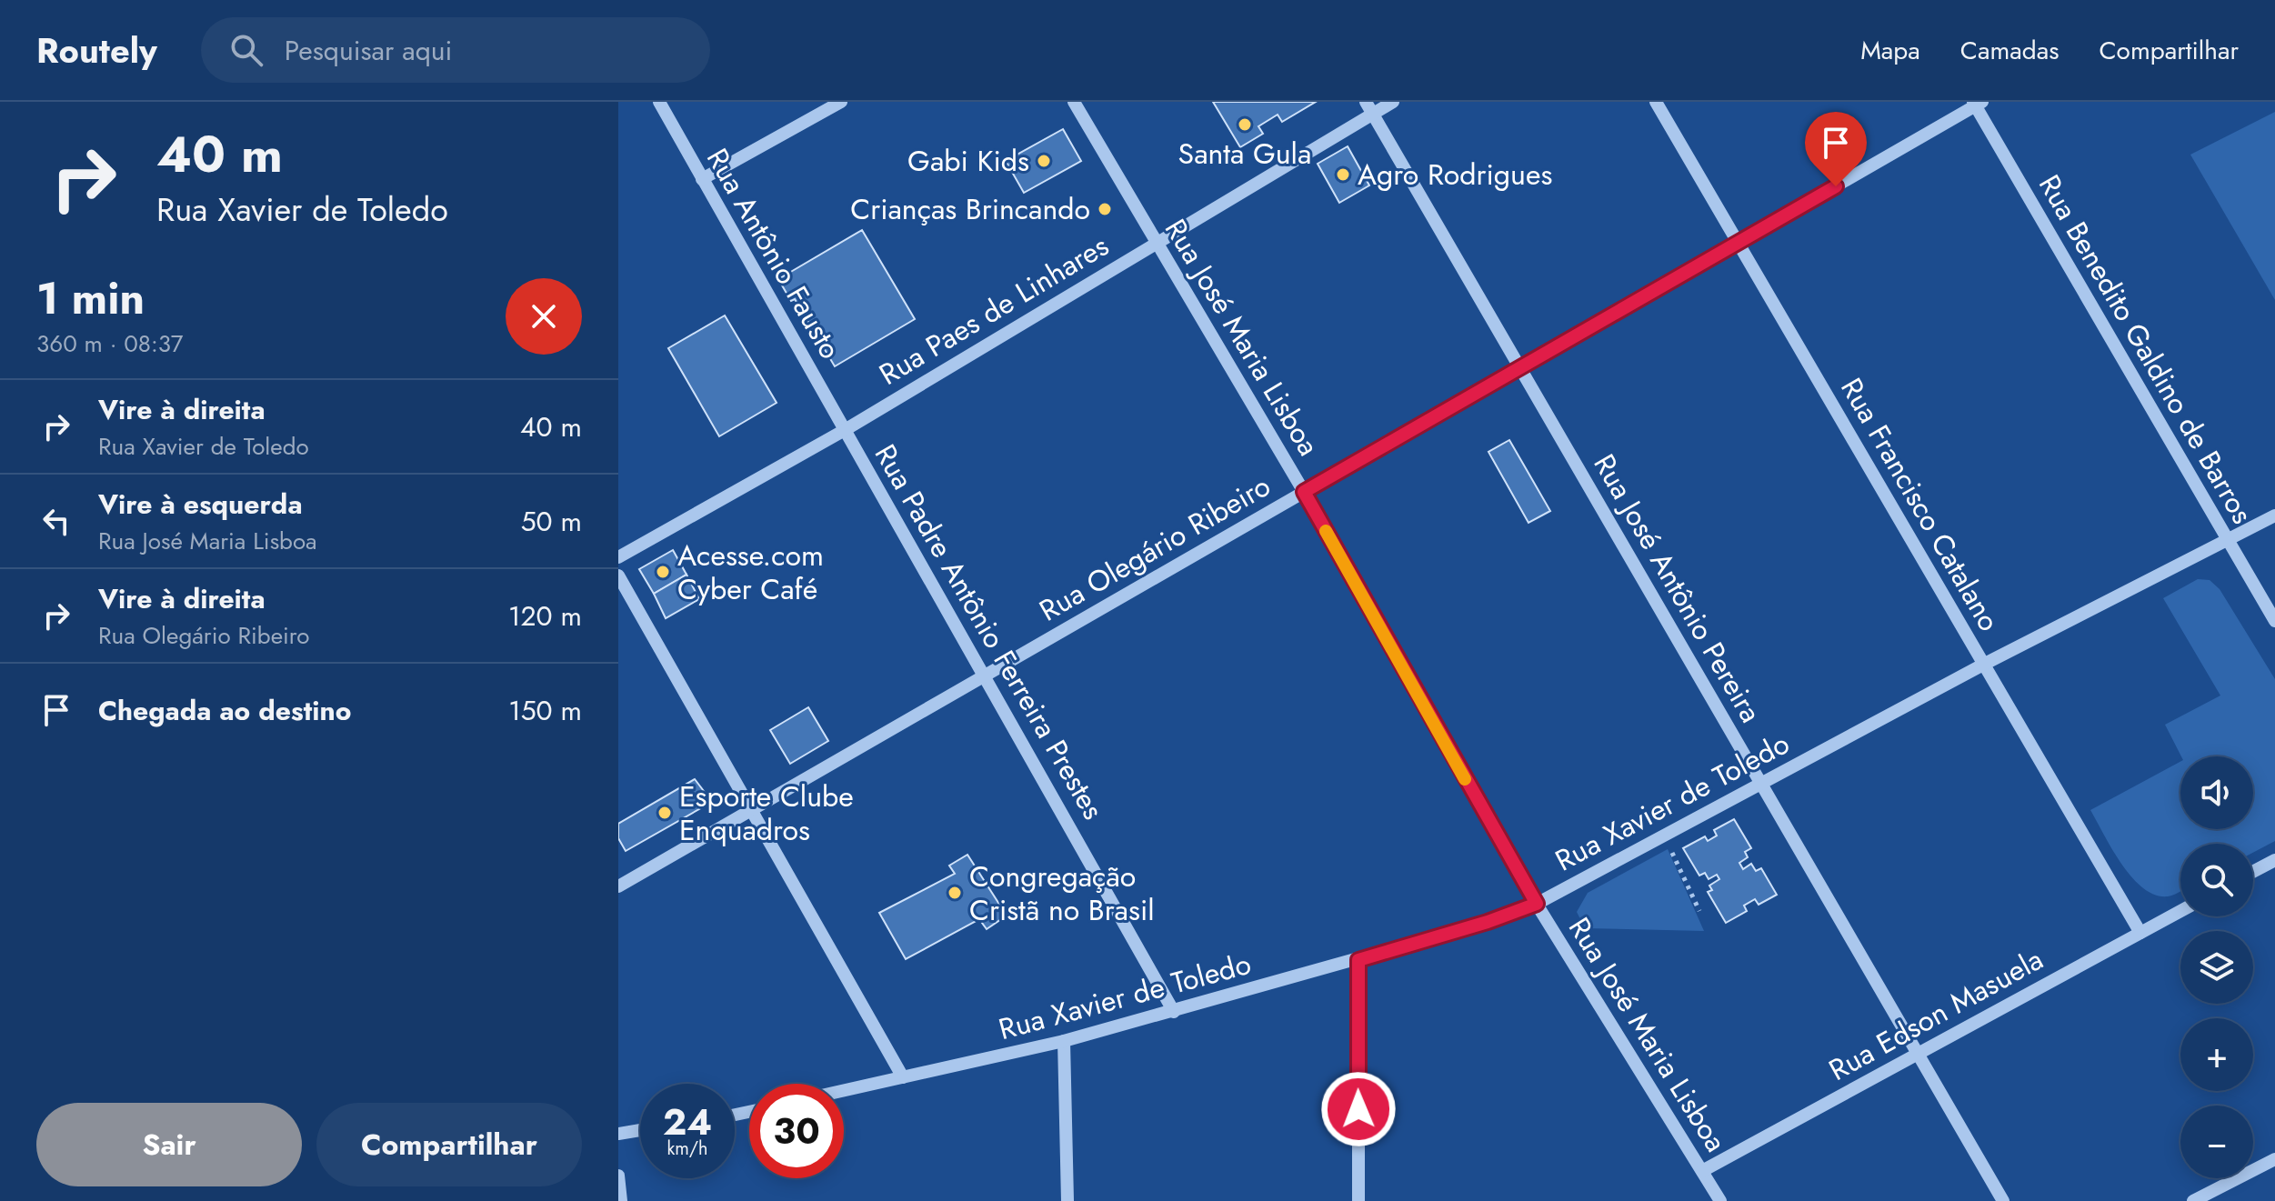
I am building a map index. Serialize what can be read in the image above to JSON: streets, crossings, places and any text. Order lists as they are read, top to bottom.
{
  "streets": {
    "street": [
      "Rua Antônio Fausto",
      "Rua Paes de Linhares",
      "Rua José Maria Lisboa",
      "Rua Benedito Galdino de Barros",
      "Rua Francisco Catalano",
      "Rua Olegário Ribeiro",
      "Rua José Antônio Pereira",
      "Rua Padre Antônio Ferreira Prestes",
      "Rua Xavier de Toledo",
      "Rua Edson Masuela"
    ]
  },
  "crossings": [
    ["Rua Antônio Fausto", "Rua Paes de Linhares"],
    ["Rua Antônio Fausto", "Rua Padre Antônio Ferreira Prestes"],
    ["Rua Paes de Linhares", "Rua José Maria Lisboa"],
    ["Rua Paes de Linhares", "Rua José Antônio Pereira"],
    ["Rua Paes de Linhares", "Rua Padre Antônio Ferreira Prestes"],
    ["Rua José Maria Lisboa", "Rua Olegário Ribeiro"],
    ["Rua José Maria Lisboa", "Rua Xavier de Toledo"],
    ["Rua José Maria Lisboa", "Rua Edson Masuela"],
    ["Rua Benedito Galdino de Barros", "Rua Olegário Ribeiro"],
    ["Rua Benedito Galdino de Barros", "Rua Xavier de Toledo"],
    ["Rua Francisco Catalano", "Rua Olegário Ribeiro"],
    ["Rua Francisco Catalano", "Rua Xavier de Toledo"],
    ["Rua Francisco Catalano", "Rua Edson Masuela"],
    ["Rua Olegário Ribeiro", "Rua José Antônio Pereira"],
    ["Rua Olegário Ribeiro", "Rua Padre Antônio Ferreira Prestes"],
    ["Rua José Antônio Pereira", "Rua Xavier de Toledo"],
    ["Rua José Antônio Pereira", "Rua Edson Masuela"],
    ["Rua Padre Antônio Ferreira Prestes", "Rua Xavier de Toledo"]
  ],
  "places": [
    "Santa Gula",
    "Gabi Kids",
    "Agro Rodrigues",
    "Crianças Brincando",
    "Acesse.com Cyber Café",
    "Esporte Clube Enquadros",
    "Congregação Cristã no Brasil"
  ],
  "page": {
    "header": "Routely",
    "search": "Pesquisar aqui",
    "nav": ["Mapa", "Camadas", "Compartilhar"],
    "turn": ["40 m", "Rua Xavier de Toledo"],
    "heading": ["1 min", "360 m · 08:37"],
    "list": [
      {
        "name": "Vire à direita",
        "note": "Rua Xavier de Toledo",
        "value": "40 m"
      },
      {
        "name": "Vire à esquerda",
        "note": "Rua José Maria Lisboa",
        "value": "50 m"
      },
      {
        "name": "Vire à direita",
        "note": "Rua Olegário Ribeiro",
        "value": "120 m"
      },
      {
        "name": "Chegada ao destino",
        "value": "150 m"
      }
    ],
    "map_buttons": ["+", "−"],
    "speed": "24 km/h",
    "limit": "30",
    "buttons": ["Sair", "Compartilhar"]
  }
}
